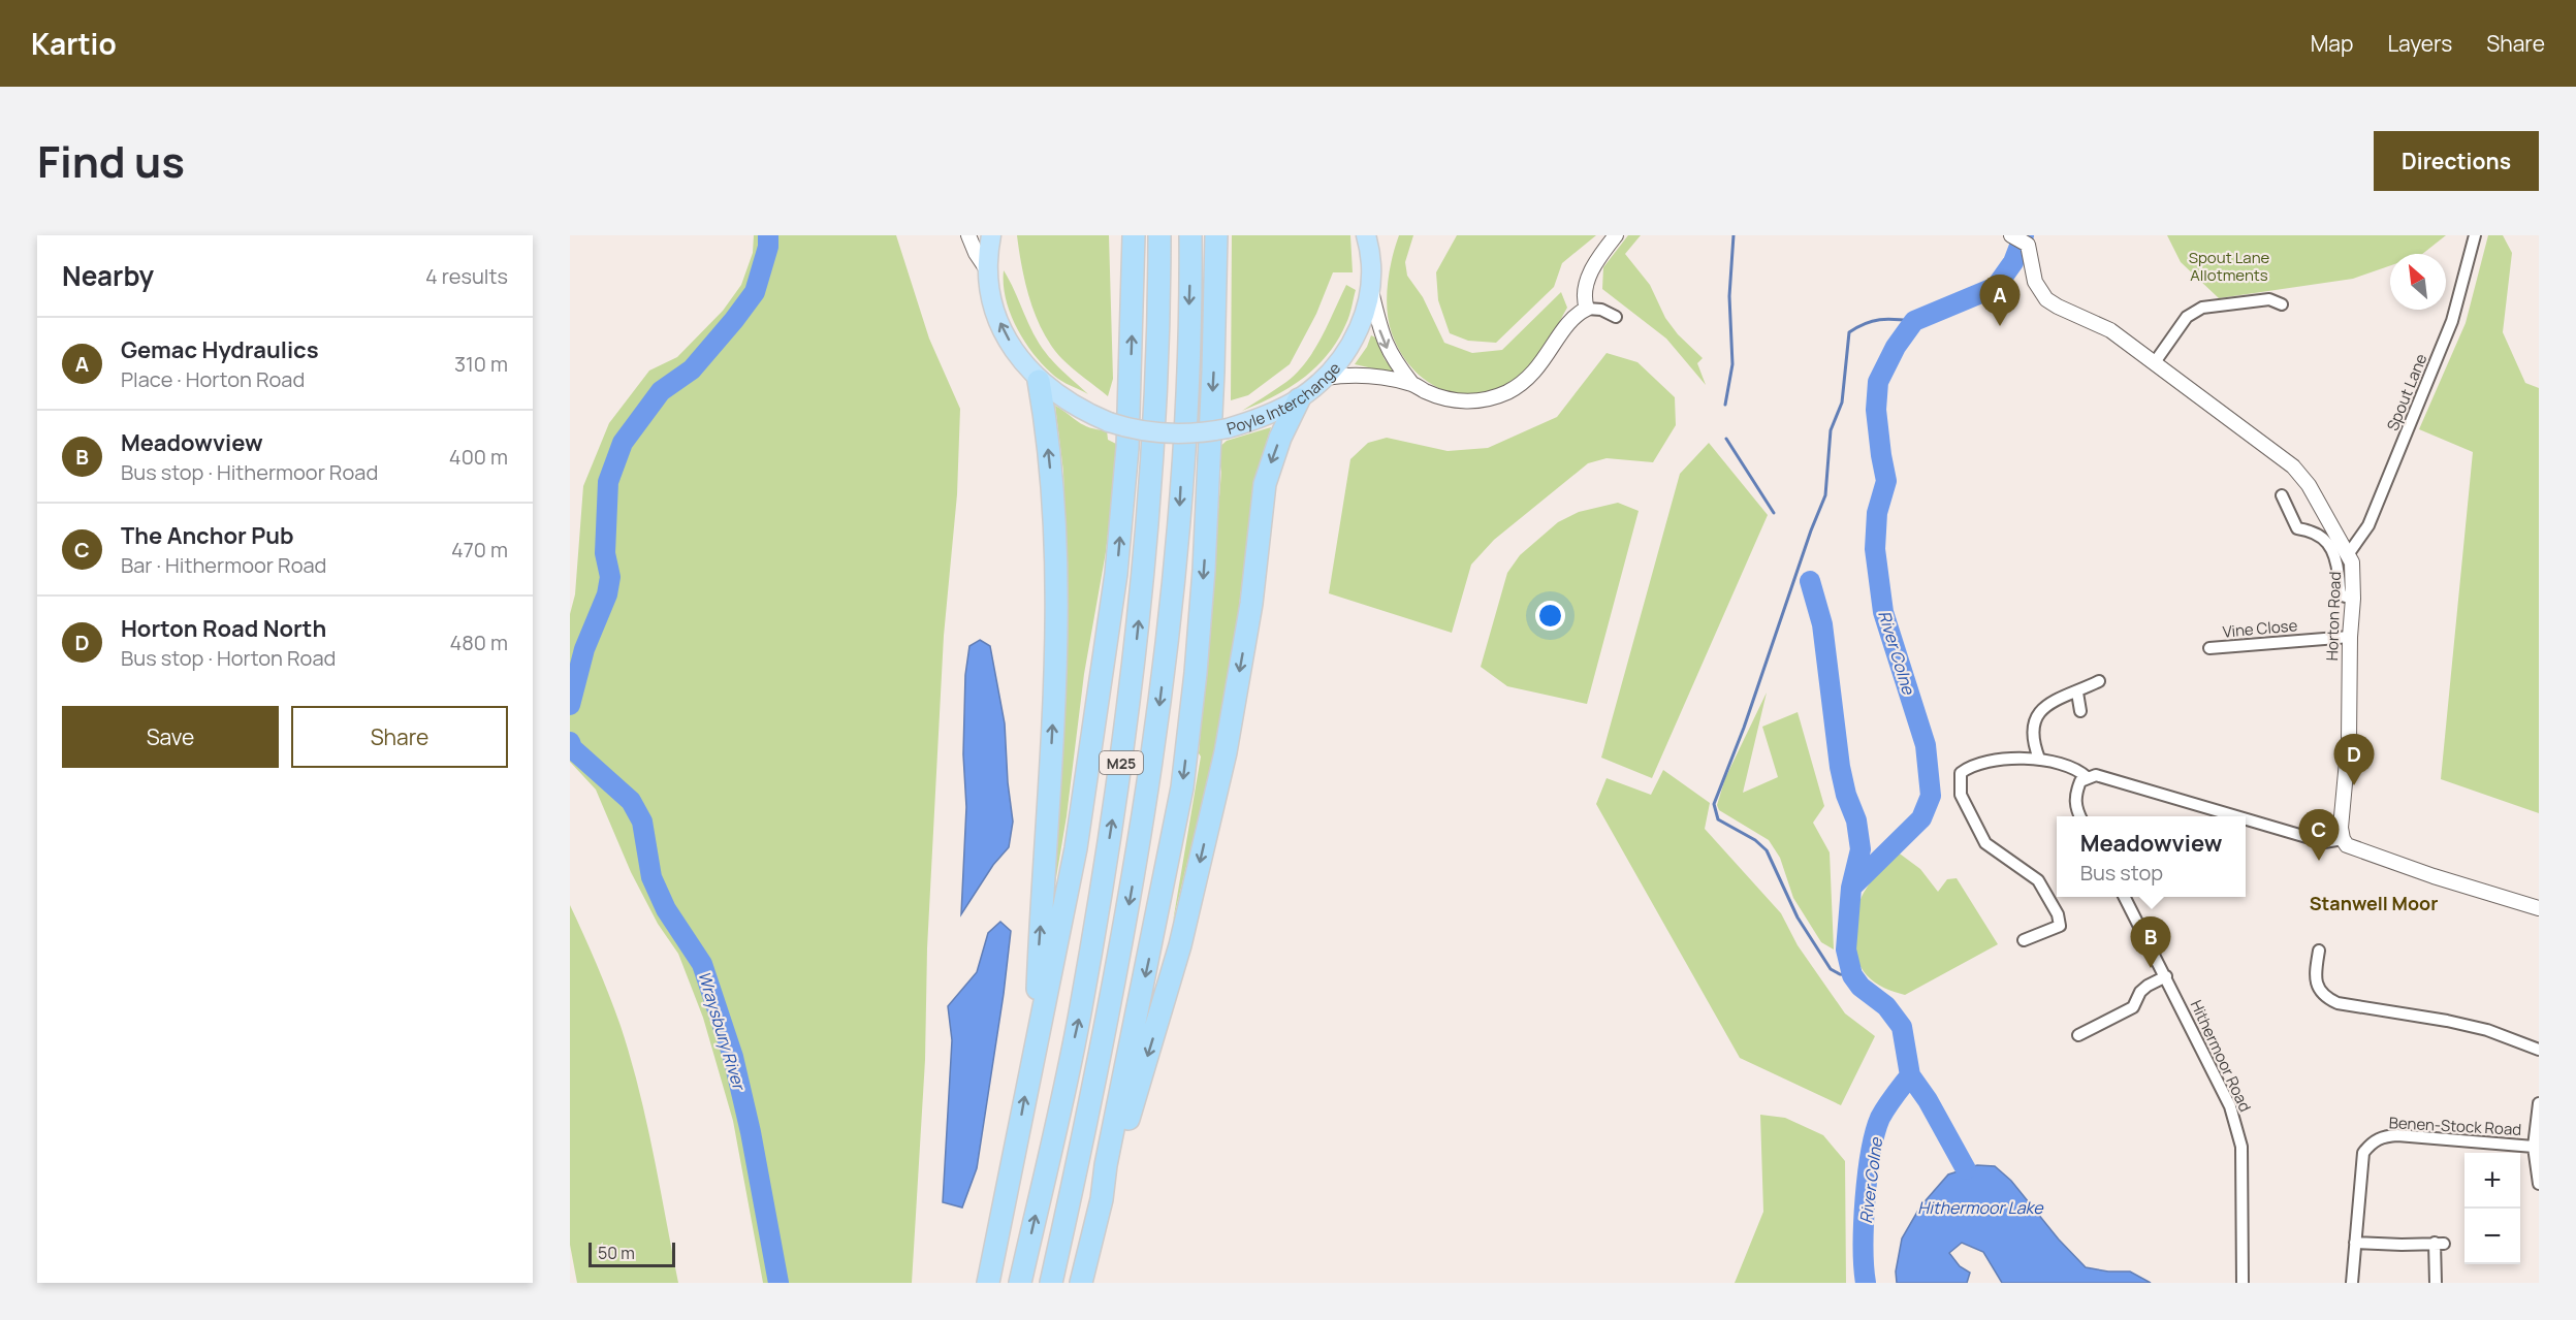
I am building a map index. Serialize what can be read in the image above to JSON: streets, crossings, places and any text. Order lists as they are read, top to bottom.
{
  "streets": {
    "highway": ["Poyle Interchange", "M25"],
    "street": [
      "Spout Lane",
      "Horton Road",
      "Vine Close",
      "Hithermoor Road",
      "Benen-Stock Road"
    ]
  },
  "crossings": [
    ["Spout Lane", "Horton Road"],
    ["Poyle Interchange", "M25"],
    ["Horton Road", "Vine Close"]
  ],
  "districts": ["Stanwell Moor"],
  "water": ["River Colne", "Wraysbury River", "Hithermoor Lake"],
  "parks": ["Spout Lane Allotments"],
  "scale_bar": "50 m",
  "north": "top left",
  "page": {
    "header": "Kartio",
    "nav": ["Map", "Layers", "Share"],
    "title": "Find us",
    "buttons": [
      "Directions",
      ["Save", "Share"]
    ],
    "heading": ["Nearby", "4 results"],
    "pins": [
      "A",
      "D",
      "C",
      "B"
    ],
    "list": [
      {
        "mark": "A",
        "name": "Gemac Hydraulics",
        "note": "Place · Horton Road",
        "value": "310 m"
      },
      {
        "mark": "B",
        "name": "Meadowview",
        "note": "Bus stop · Hithermoor Road",
        "value": "400 m"
      },
      {
        "mark": "C",
        "name": "The Anchor Pub",
        "note": "Bar · Hithermoor Road",
        "value": "470 m"
      },
      {
        "mark": "D",
        "name": "Horton Road North",
        "note": "Bus stop · Horton Road",
        "value": "480 m"
      }
    ],
    "popup": ["Meadowview", "Bus stop"],
    "map_buttons": ["+", "−"],
    "scale": "50 m"
  }
}
